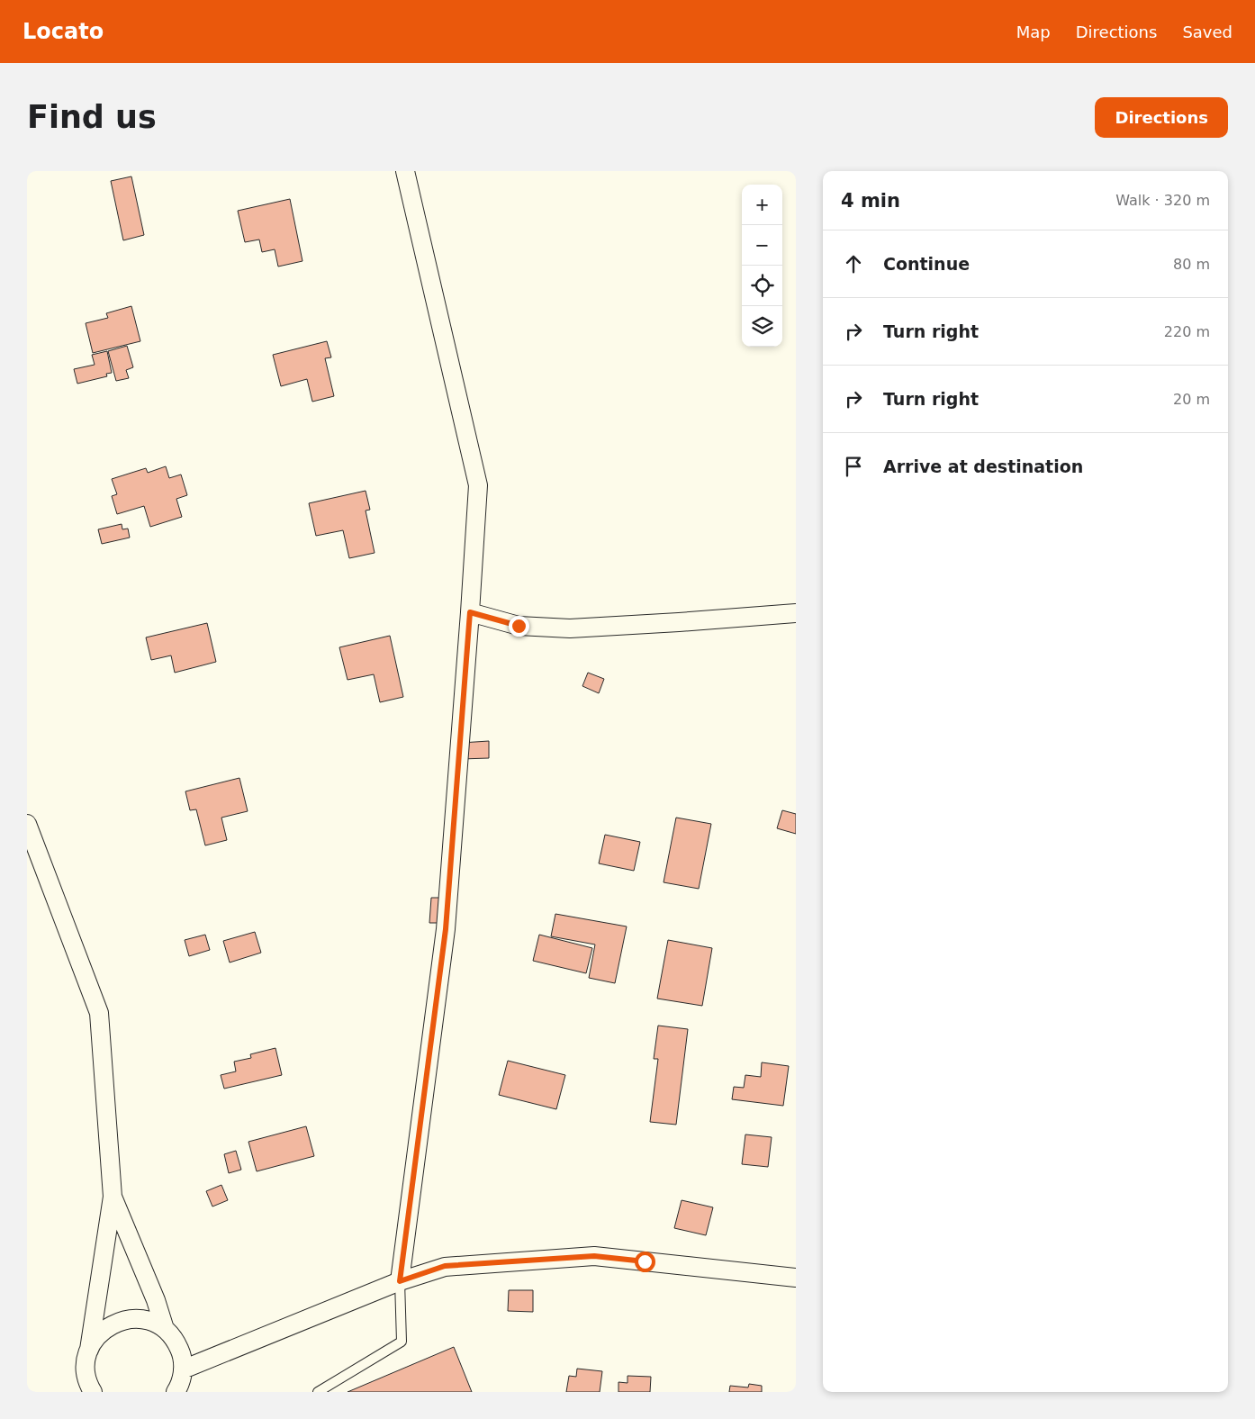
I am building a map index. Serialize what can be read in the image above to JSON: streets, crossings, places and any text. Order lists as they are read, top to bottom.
{
  "page": {
    "header": "Locato",
    "nav": ["Map", "Directions", "Saved"],
    "buttons": "Directions",
    "title": "Find us",
    "heading": ["4 min", "Walk · 320 m"],
    "map_buttons": ["+", "−"],
    "list": [
      ["Continue", "80 m"],
      ["Turn right", "220 m"],
      ["Turn right", "20 m"],
      "Arrive at destination"
    ]
  }
}
